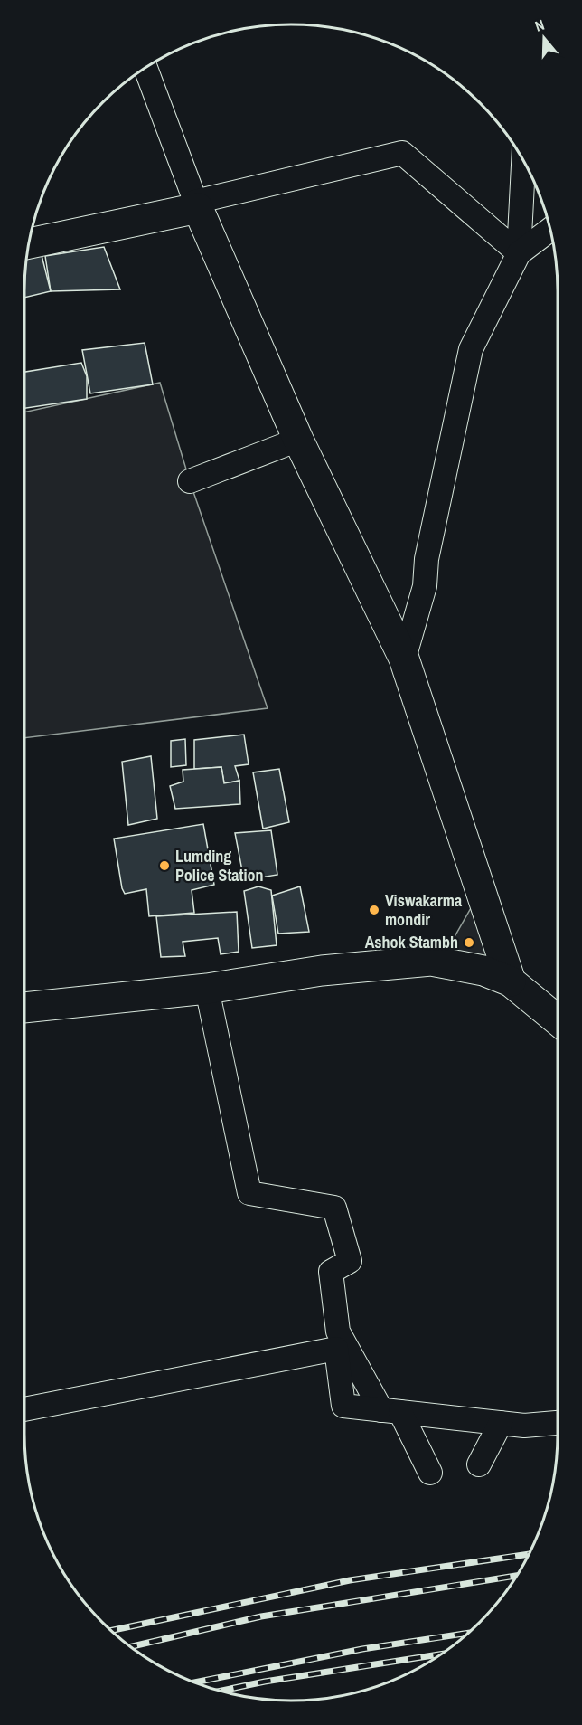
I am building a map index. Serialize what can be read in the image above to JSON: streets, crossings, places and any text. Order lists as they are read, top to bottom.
{
  "places": ["Lumding Police Station", "Viswakarma mondir", "Ashok Stambh"],
  "north": "top"
}
